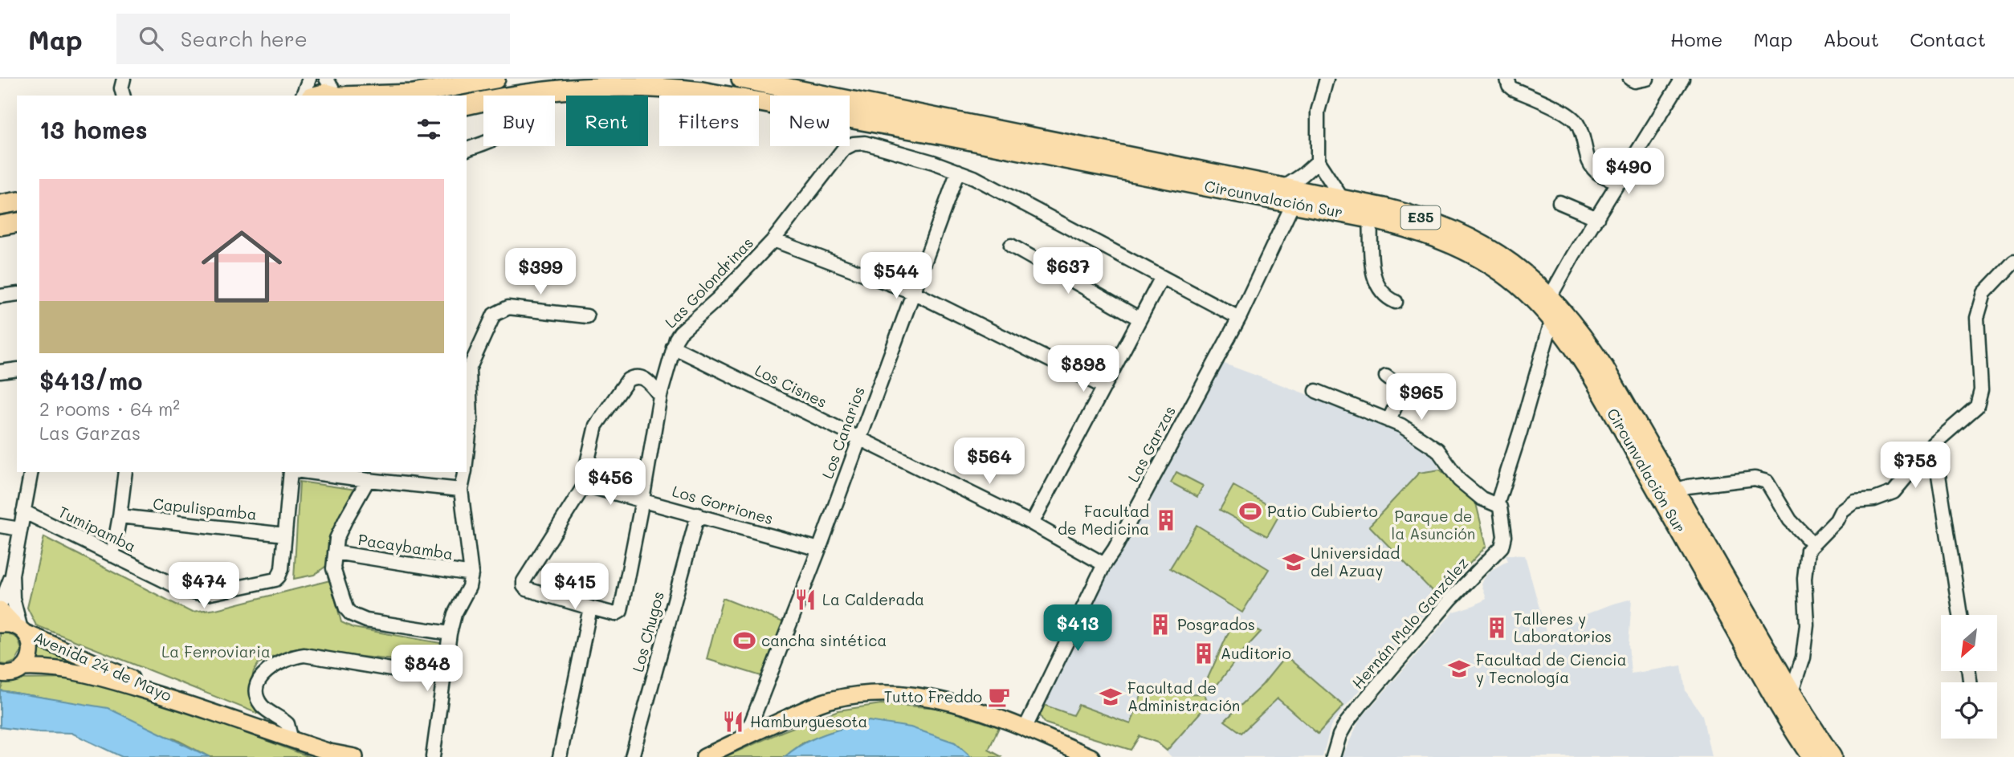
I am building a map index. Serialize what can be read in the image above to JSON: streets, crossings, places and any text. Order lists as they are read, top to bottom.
{
  "streets": {
    "highway": ["Circunvalación Sur", "E35"],
    "main road": ["Avenida 24 de Mayo"],
    "street": [
      "Las Golondrinas",
      "Los Cisnes",
      "Los Canarios",
      "Las Garzas",
      "Los Gorriones",
      "Capulispamba",
      "Tumipamba",
      "Pacaybamba",
      "Hernán Malo Ganzález",
      "Los Chugos"
    ]
  },
  "crossings": [
    ["Circunvalación Sur", "Las Garzas"],
    ["Las Golondrinas", "Los Cisnes"],
    ["Las Golondrinas", "Los Canarios"],
    ["Las Golondrinas", "Los Gorriones"],
    ["Los Cisnes", "Los Canarios"],
    ["Los Cisnes", "Las Garzas"],
    ["Los Canarios", "Los Gorriones"],
    ["Los Gorriones", "Los Chugos"],
    ["Capulispamba", "Tumipamba"]
  ],
  "parks": ["Parque de la Asunción", "La Ferroviaria"],
  "places": {
    "sports": ["Patio Cubierto", "cancha sintética"],
    "building": [
      "Facultad de Medicina",
      "Posgrados",
      "Talleres y Laboratorios",
      "Auditorio"
    ],
    "school or university": ["Universidad del Azuay", "Facultad de Ciencia y Tecnología", "Facultad de Administración"],
    "restaurant": ["La Calderada", "Hamburguesota"],
    "cafe": ["Tutto Freddo"]
  },
  "north": "bottom left",
  "page": {
    "header": "Map",
    "search": "Search here",
    "nav": [
      "Home",
      "Map",
      "About",
      "Contact"
    ],
    "chip": [
      "Buy",
      "Rent",
      "Filters",
      "New"
    ],
    "heading": "13 homes",
    "price": [
      "$490",
      "$637",
      "$399",
      "$544",
      "$898",
      "$965",
      "$564",
      "$758",
      "$456",
      "$474",
      "$415",
      "$413",
      "$848"
    ],
    "list": [
      {
        "name": "$413/mo",
        "note": "2 rooms · 64 m² · Las Garzas"
      }
    ]
  }
}
